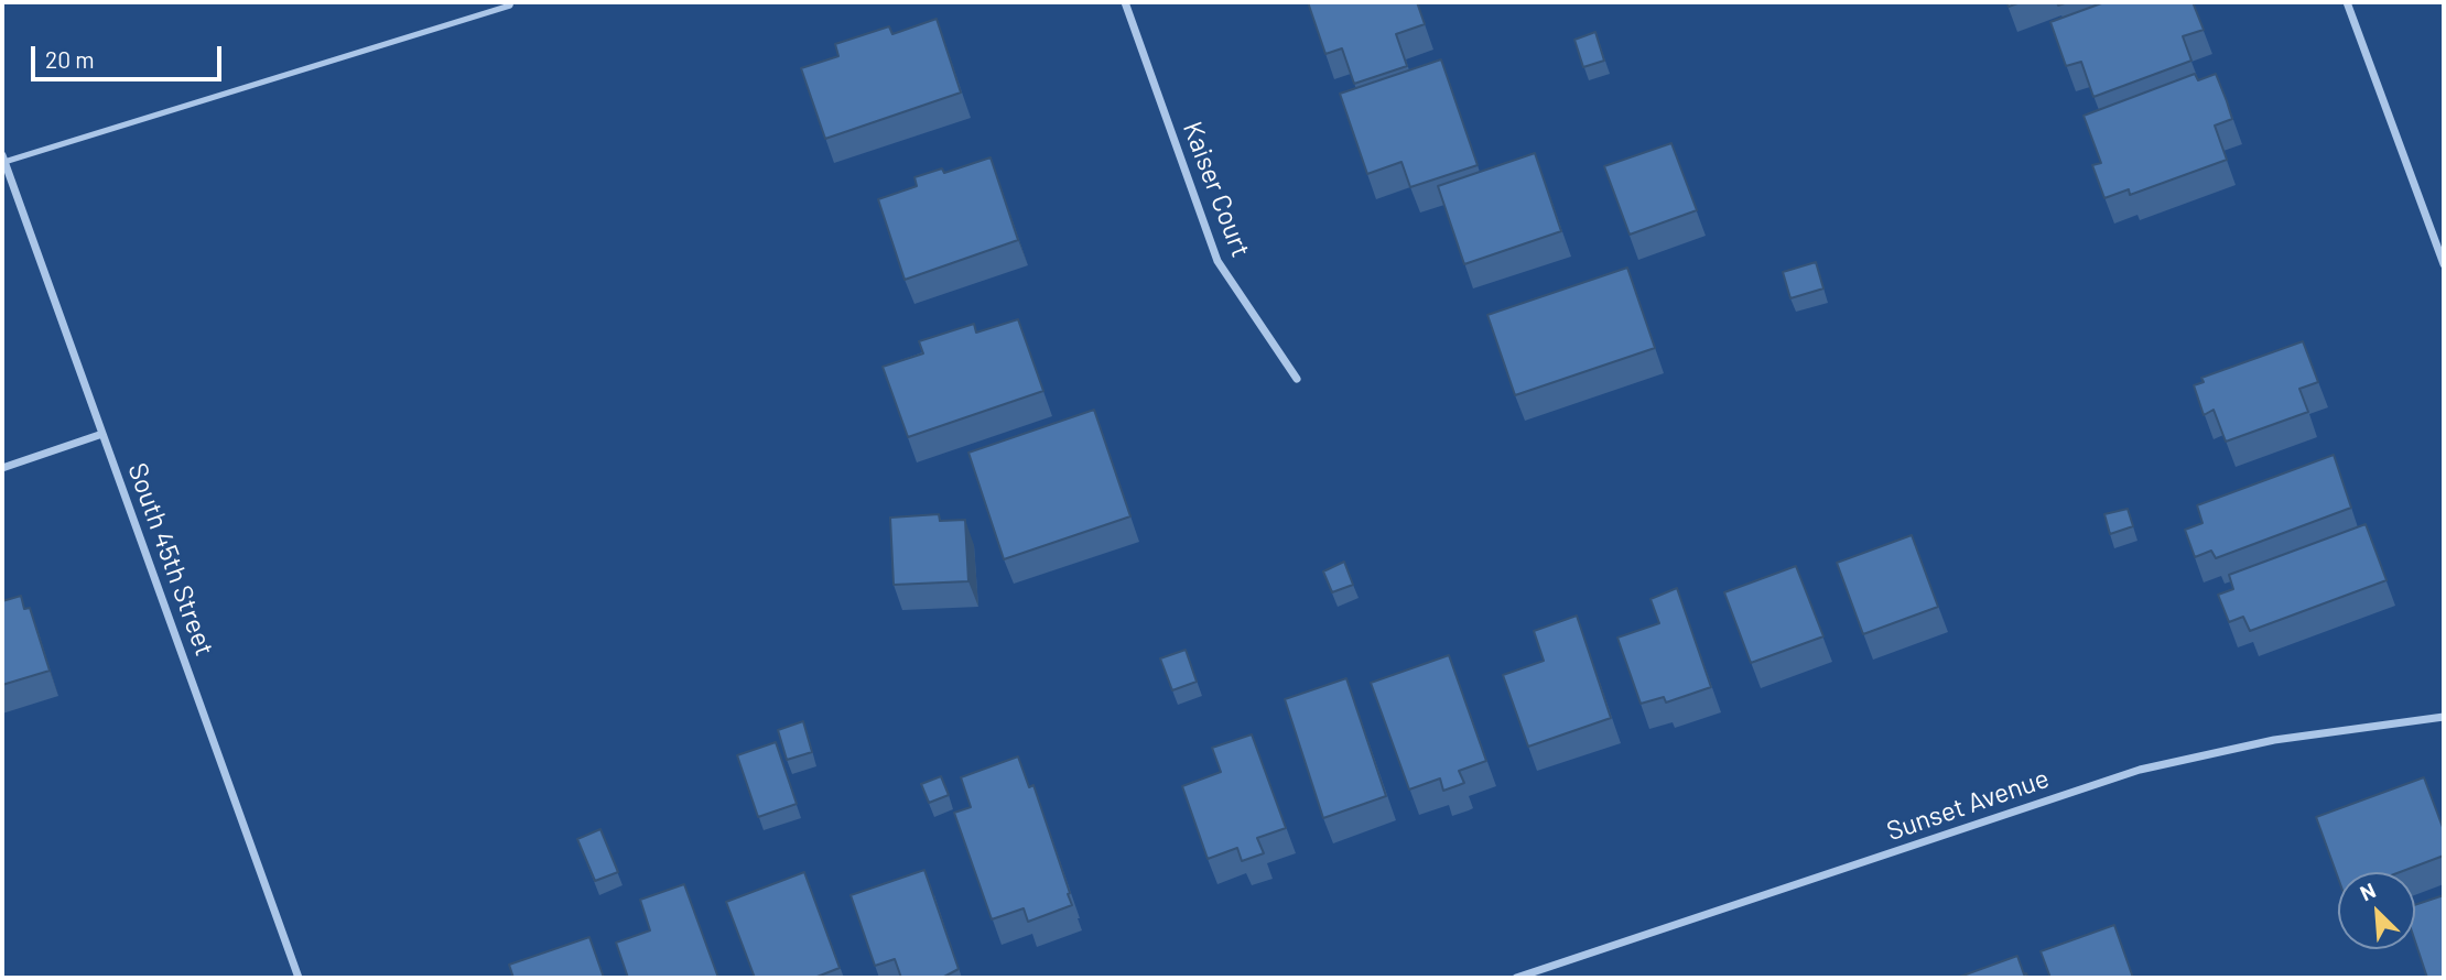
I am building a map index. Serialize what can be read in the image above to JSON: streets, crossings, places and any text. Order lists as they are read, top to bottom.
{
  "streets": {
    "street": ["Kaiser Court", "South 45th Street", "Sunset Avenue"]
  },
  "scale_bar": "20 m",
  "north": "top left"
}
